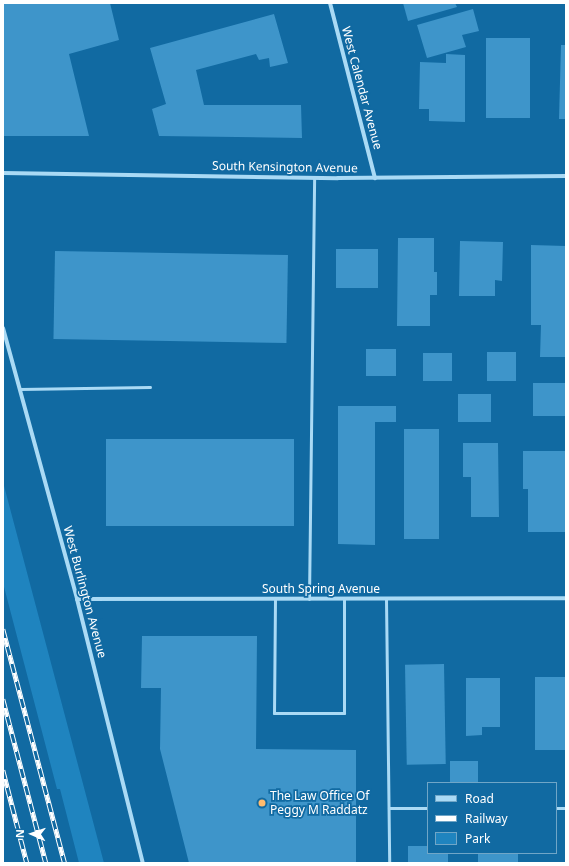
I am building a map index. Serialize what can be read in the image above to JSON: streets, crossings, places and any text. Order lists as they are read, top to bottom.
{
  "streets": {
    "street": [
      "West Calendar Avenue",
      "South Kensington Avenue",
      "South Spring Avenue",
      "West Burlington Avenue"
    ]
  },
  "crossings": [
    ["West Calendar Avenue", "South Kensington Avenue"],
    ["South Spring Avenue", "West Burlington Avenue"]
  ],
  "places": ["The Law Office Of Peggy M Raddatz"],
  "legend": ["Road", "Railway", "Park"],
  "north": "left"
}
